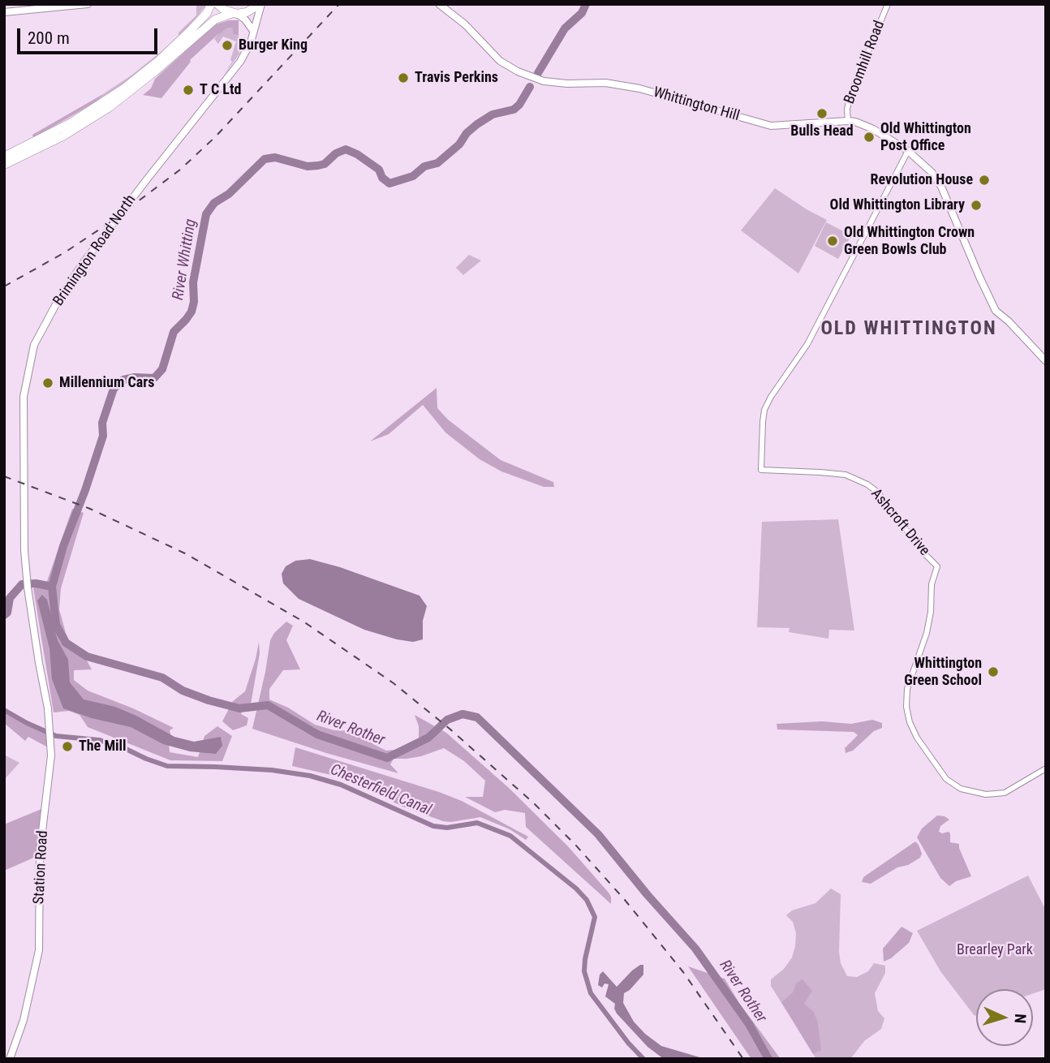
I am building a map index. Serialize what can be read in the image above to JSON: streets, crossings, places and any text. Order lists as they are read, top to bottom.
{
  "streets": {
    "main road": ["Whittington Hill", "Brimington Road North", "Station Road"],
    "street": ["Broomhill Road", "Ashcroft Drive"]
  },
  "crossings": [
    ["Broomhill Road", "Whittington Hill"],
    ["Brimington Road North", "Station Road"]
  ],
  "districts": ["OLD WHITTINGTON"],
  "water": ["River Whitting", "River Rother", "Chesterfield Canal"],
  "parks": ["Brearley Park"],
  "places": [
    "Burger King",
    "Travis Perkins",
    "T C Ltd",
    "Bulls Head",
    "Old Whittington Post Office",
    "Revolution House",
    "Old Whittington Library",
    "Old Whittington Crown Green Bowls Club",
    "Millennium Cars",
    "Whittington Green School",
    "The Mill"
  ],
  "scale_bar": "200 m",
  "north": "right"
}
